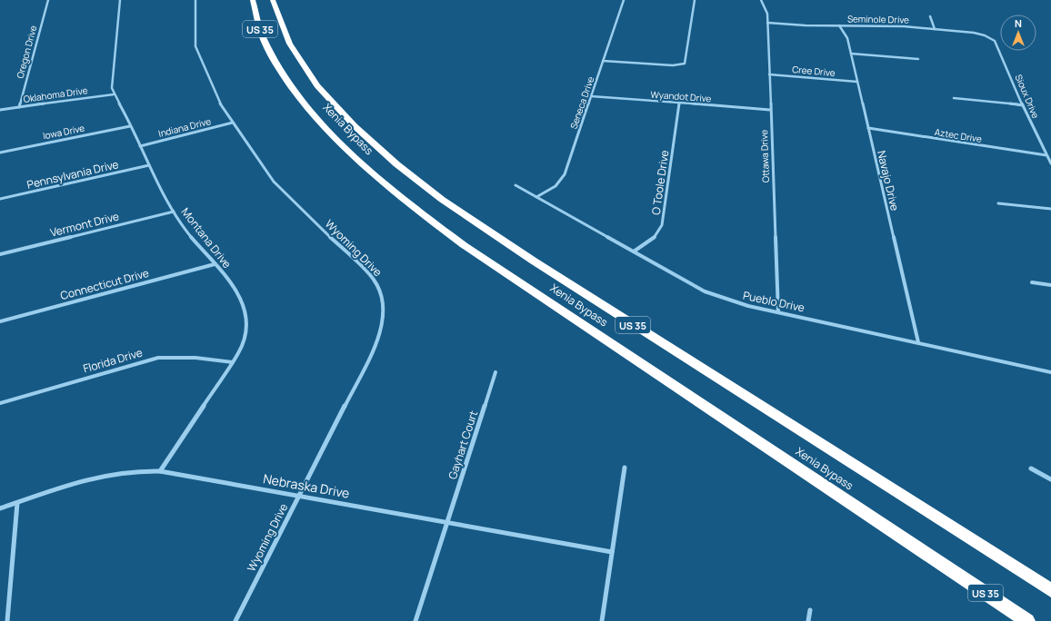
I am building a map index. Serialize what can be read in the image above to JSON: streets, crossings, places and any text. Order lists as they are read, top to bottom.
{
  "streets": {
    "highway": ["US 35", "Xenia Bypass"],
    "street": [
      "Seminole Drive",
      "Oregon Drive",
      "Cree Drive",
      "Oklahoma Drive",
      "Wyandot Drive",
      "Sioux Drive",
      "Seneca Drive",
      "Indiana Drive",
      "Iowa Drive",
      "Aztec Drive",
      "Ottawa Drive",
      "Pennsylvania Drive",
      "Navajo Drive",
      "O Toole Drive",
      "Vermont Drive",
      "Montana Drive",
      "Wyoming Drive",
      "Connecticut Drive",
      "Pueblo Drive",
      "Florida Drive",
      "Gayhart Court",
      "Nebraska Drive"
    ]
  },
  "crossings": [
    ["Seminole Drive", "Sioux Drive"],
    ["Seminole Drive", "Ottawa Drive"],
    ["Seminole Drive", "Navajo Drive"],
    ["Oregon Drive", "Oklahoma Drive"],
    ["Cree Drive", "Ottawa Drive"],
    ["Cree Drive", "Navajo Drive"],
    ["Oklahoma Drive", "Montana Drive"],
    ["Wyandot Drive", "Seneca Drive"],
    ["Wyandot Drive", "Ottawa Drive"],
    ["Wyandot Drive", "O Toole Drive"],
    ["Sioux Drive", "Aztec Drive"],
    ["Seneca Drive", "Pueblo Drive"],
    ["Indiana Drive", "Montana Drive"],
    ["Indiana Drive", "Wyoming Drive"],
    ["Iowa Drive", "Montana Drive"],
    ["Aztec Drive", "Navajo Drive"],
    ["Ottawa Drive", "Pueblo Drive"],
    ["Pennsylvania Drive", "Montana Drive"],
    ["Navajo Drive", "Pueblo Drive"],
    ["O Toole Drive", "Pueblo Drive"],
    ["Vermont Drive", "Montana Drive"],
    ["Montana Drive", "Connecticut Drive"],
    ["Montana Drive", "Florida Drive"],
    ["Montana Drive", "Nebraska Drive"],
    ["Wyoming Drive", "Nebraska Drive"],
    ["Gayhart Court", "Nebraska Drive"]
  ],
  "north": "top"
}
